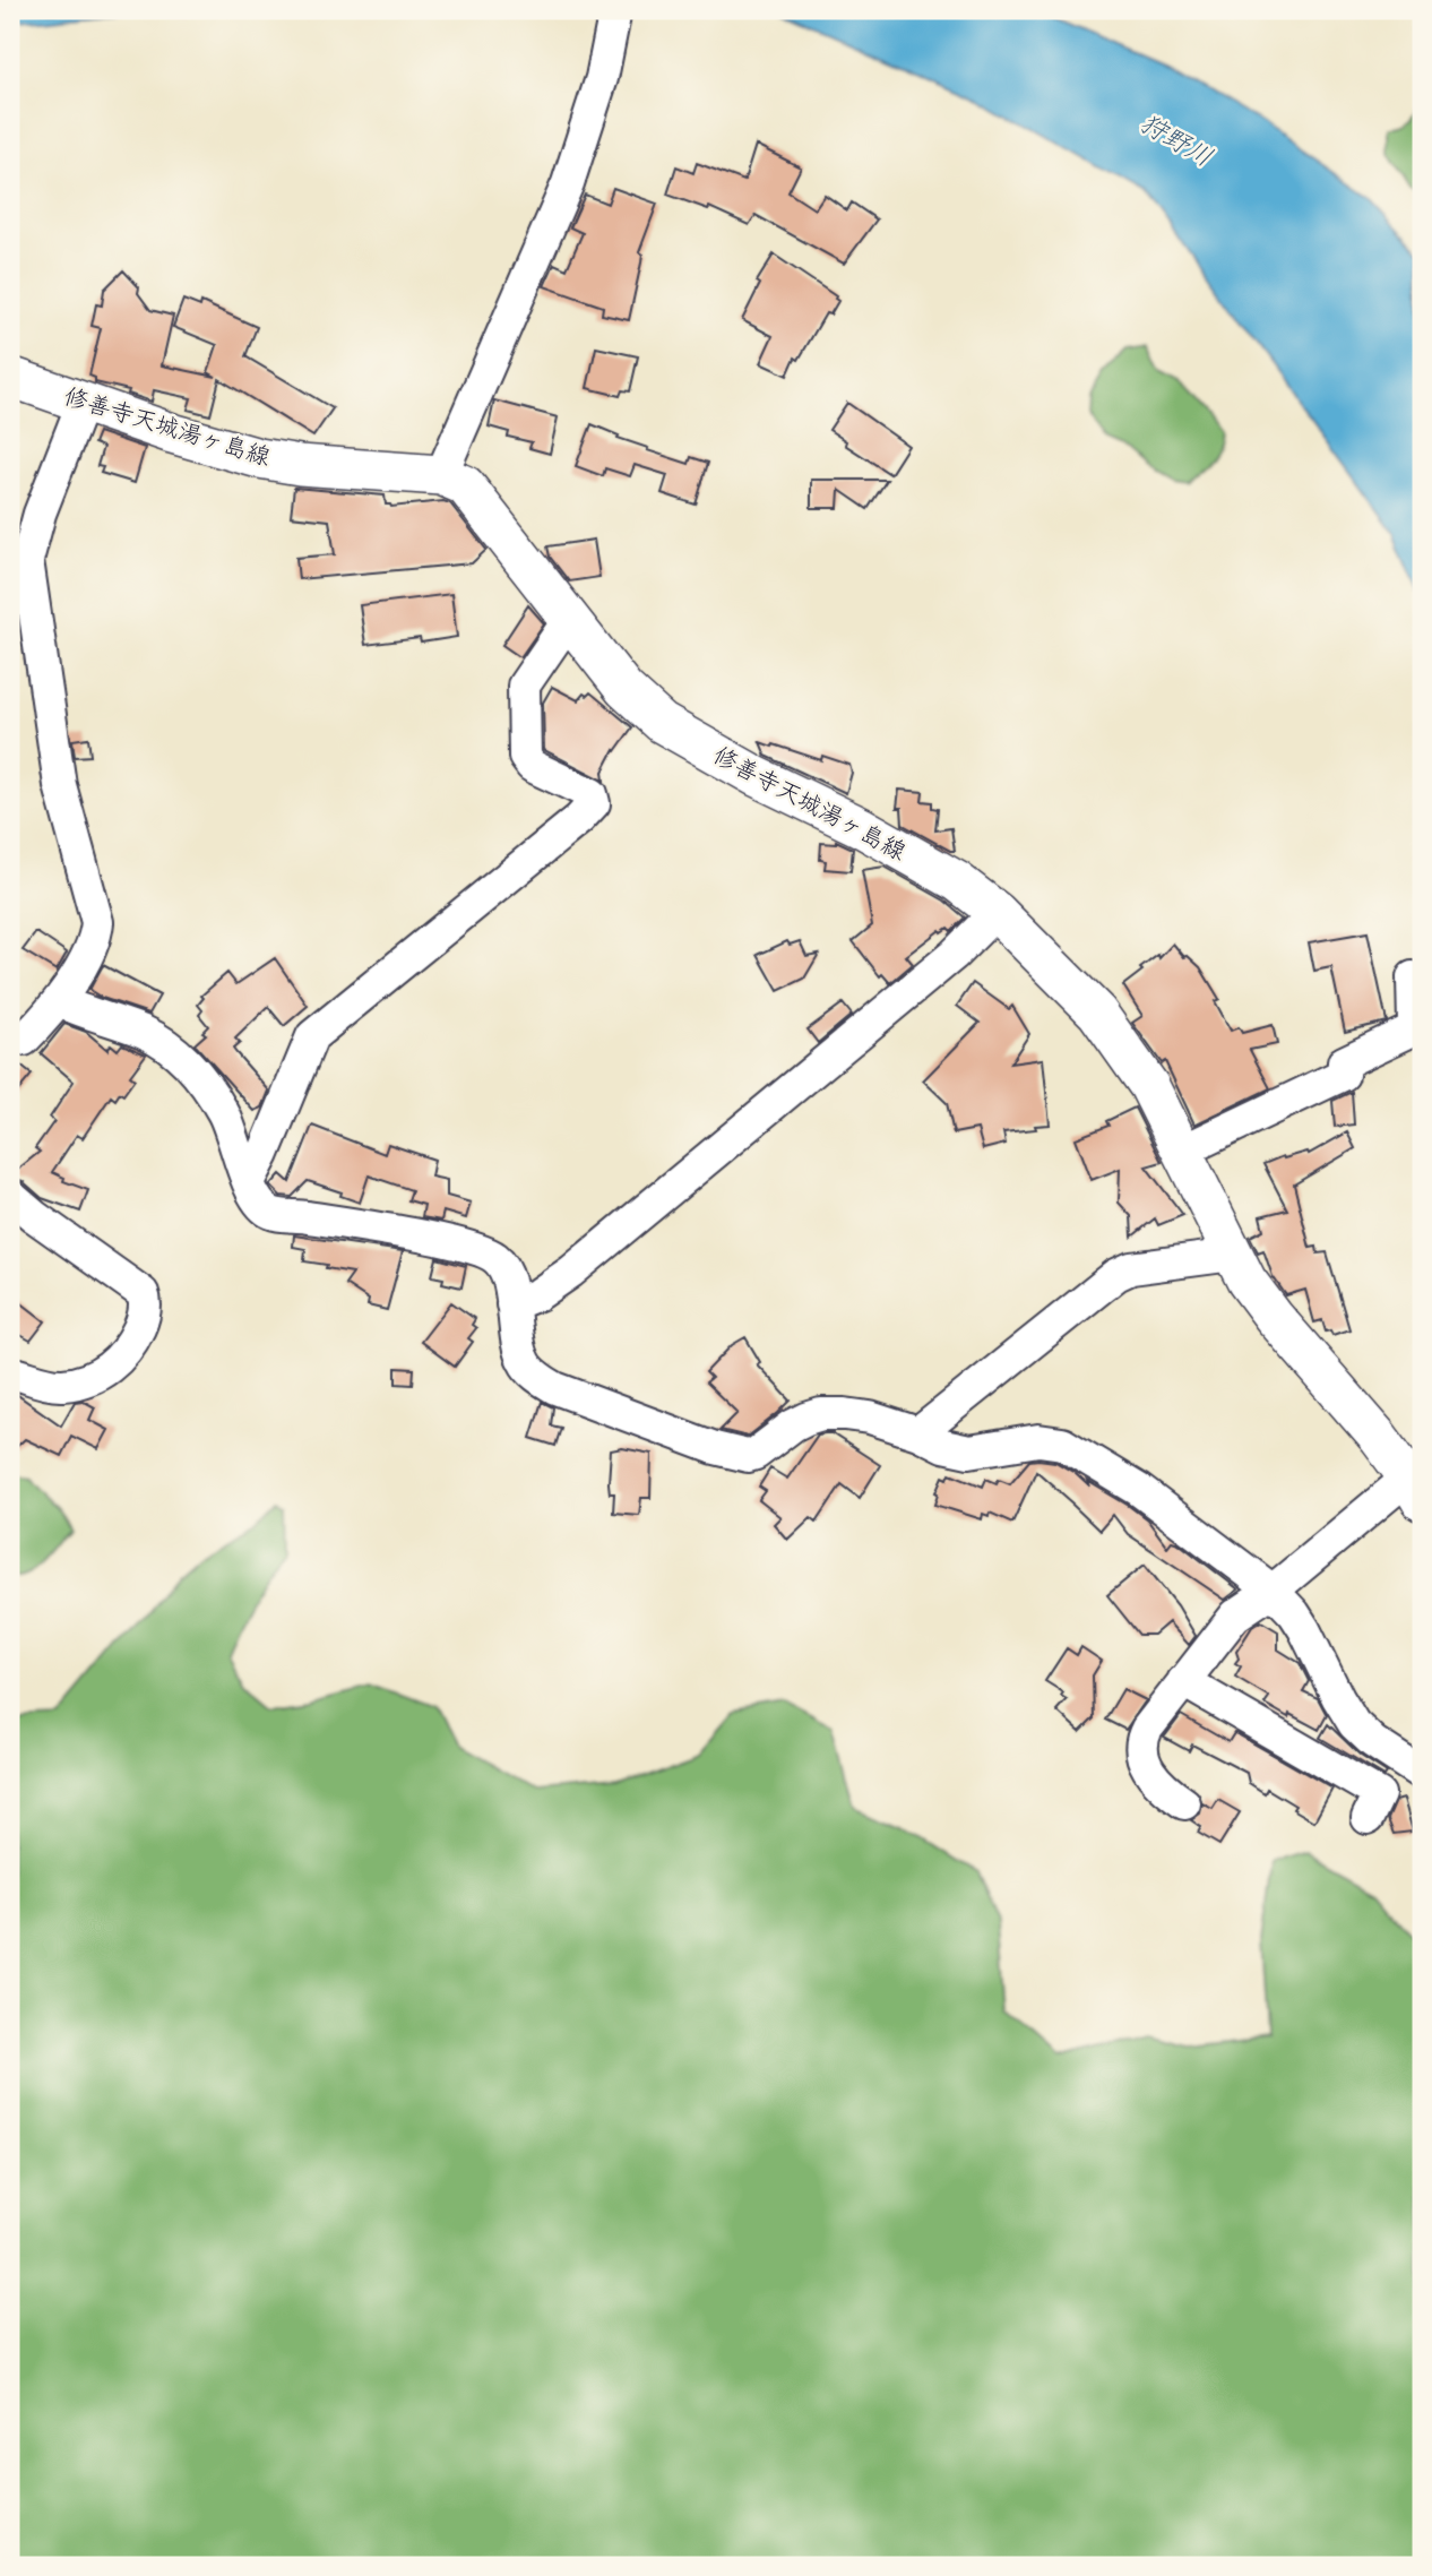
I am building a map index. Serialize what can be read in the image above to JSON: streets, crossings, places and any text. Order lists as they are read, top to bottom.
{
  "streets": {
    "main road": ["修善寺天城湯ヶ島線"]
  },
  "water": ["狩野川"]
}
